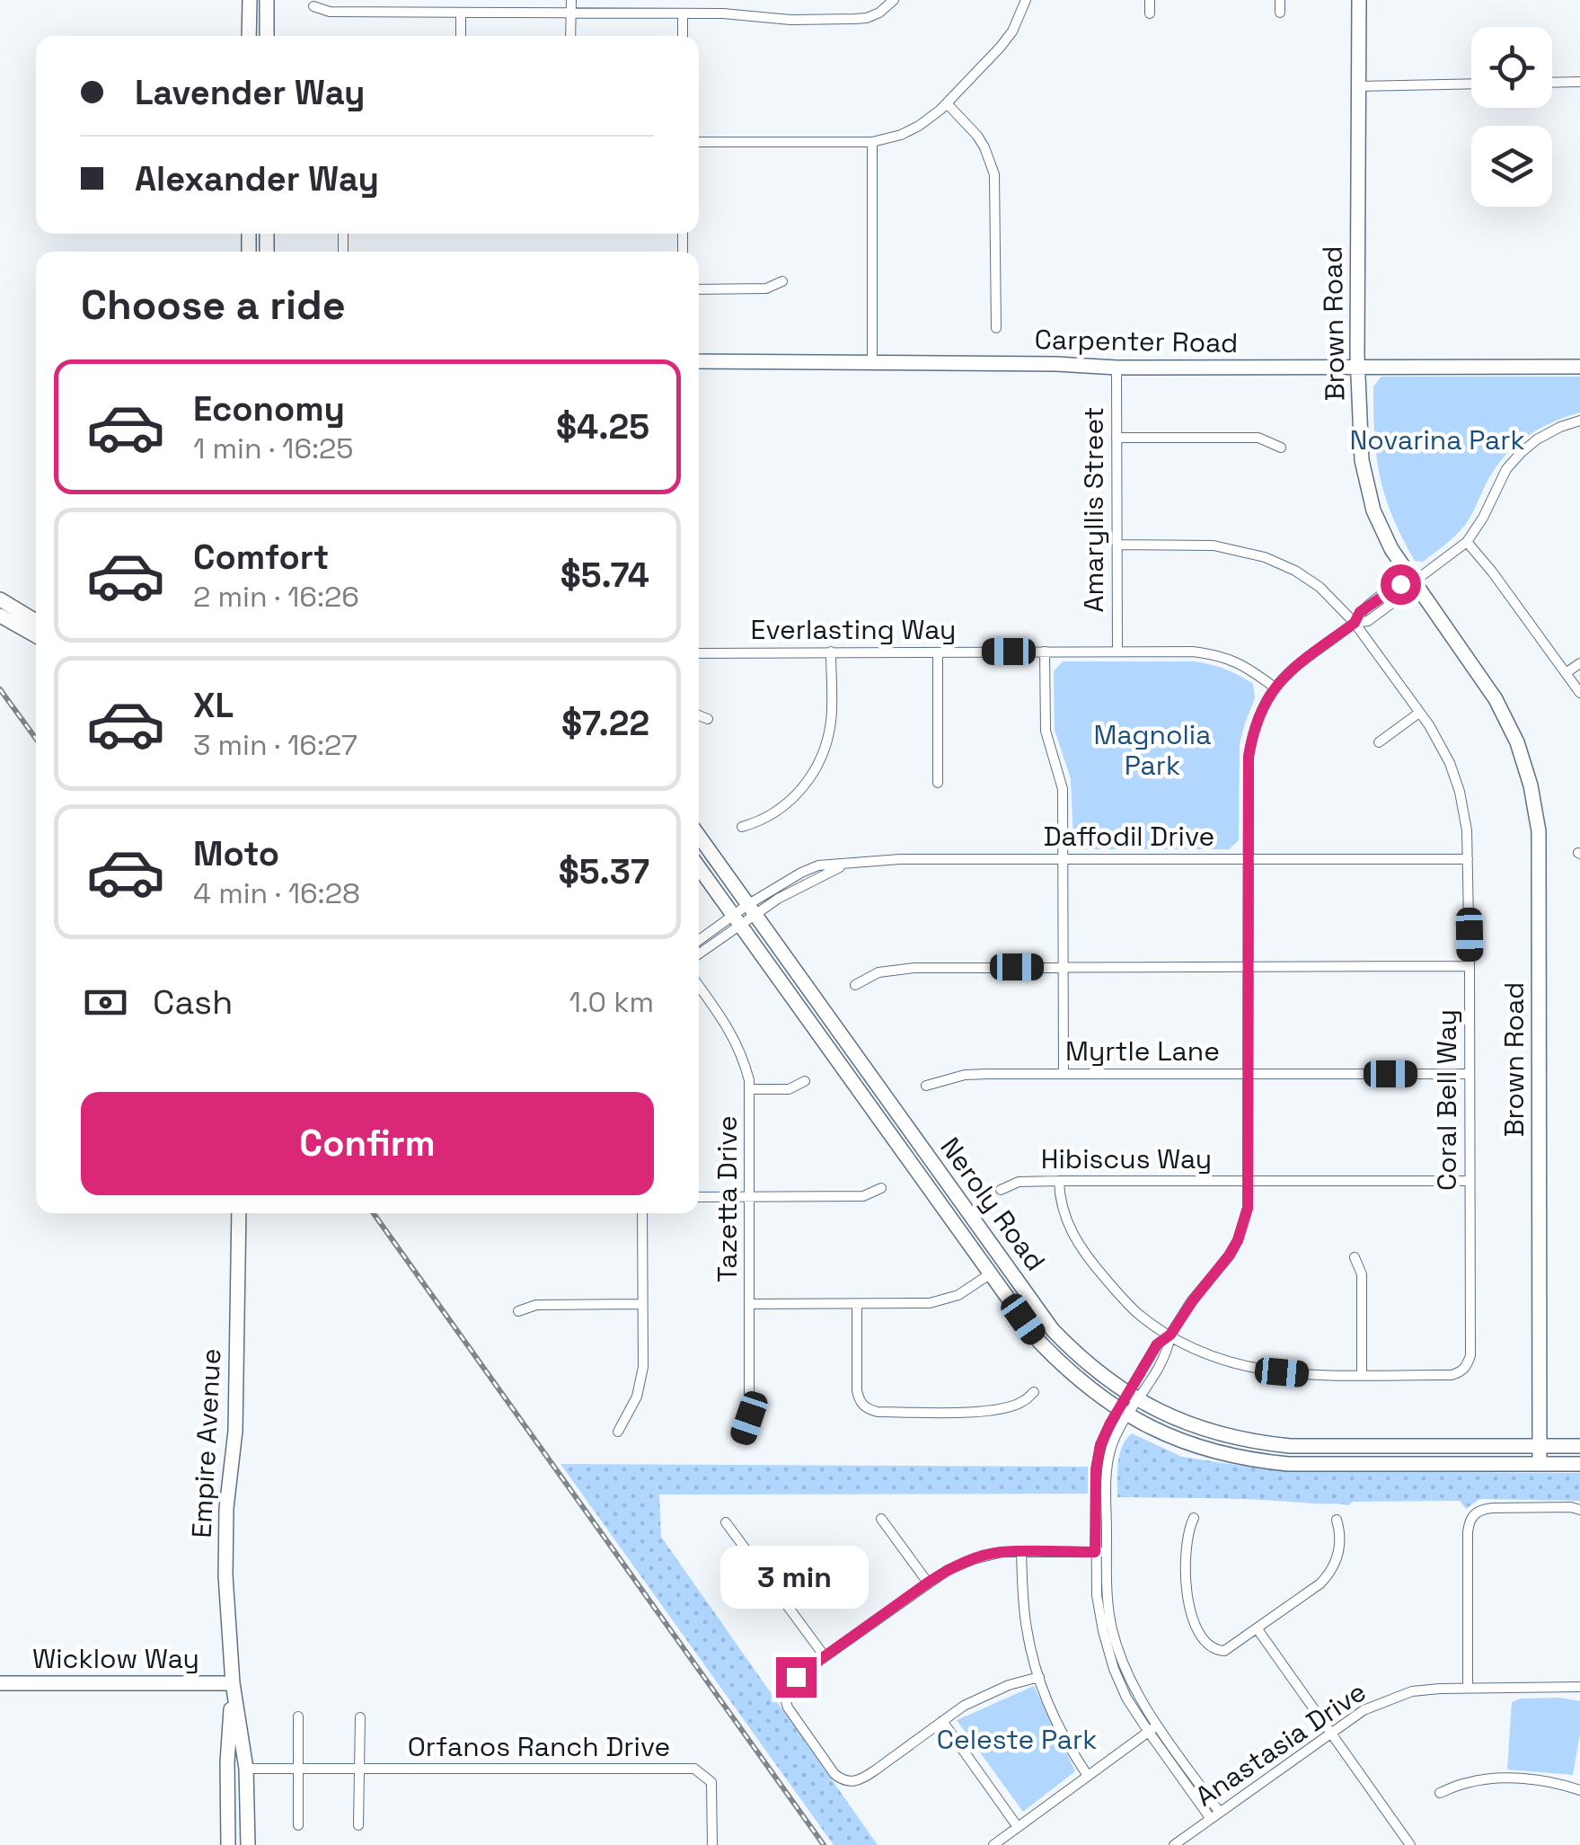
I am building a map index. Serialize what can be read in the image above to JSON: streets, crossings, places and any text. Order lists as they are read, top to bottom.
{
  "streets": {
    "street": [
      "Brown Road",
      "Carpenter Road",
      "Amaryllis Street",
      "Everlasting Way",
      "Daffodil Drive",
      "Myrtle Lane",
      "Coral Bell Way",
      "Hibiscus Way",
      "Tazetta Drive",
      "Neroly Road",
      "Empire Avenue",
      "Wicklow Way",
      "Anastasia Drive",
      "Orfanos Ranch Drive"
    ]
  },
  "crossings": [
    ["Brown Road", "Carpenter Road"],
    ["Brown Road", "Neroly Road"],
    ["Carpenter Road", "Amaryllis Street"],
    ["Amaryllis Street", "Everlasting Way"],
    ["Amaryllis Street", "Coral Bell Way"],
    ["Daffodil Drive", "Coral Bell Way"],
    ["Daffodil Drive", "Neroly Road"],
    ["Myrtle Lane", "Coral Bell Way"],
    ["Coral Bell Way", "Hibiscus Way"],
    ["Empire Avenue", "Wicklow Way"],
    ["Empire Avenue", "Orfanos Ranch Drive"]
  ],
  "parks": ["Novarina Park", "Magnolia Park", "Celeste Park"],
  "page": {
    "banner": ["Lavender Way", "Alexander Way"],
    "heading": "Choose a ride",
    "list": [
      {
        "name": "Economy",
        "note": "1 min · 16:25",
        "value": "$4.25"
      },
      {
        "name": "Comfort",
        "note": "2 min · 16:26",
        "value": "$5.74"
      },
      {
        "name": "XL",
        "note": "3 min · 16:27",
        "value": "$7.22"
      },
      {
        "name": "Moto",
        "note": "4 min · 16:28",
        "value": "$5.37"
      }
    ],
    "pay": ["Cash", "1.0 km"],
    "buttons": "Confirm",
    "bubble": "3 min"
  }
}
